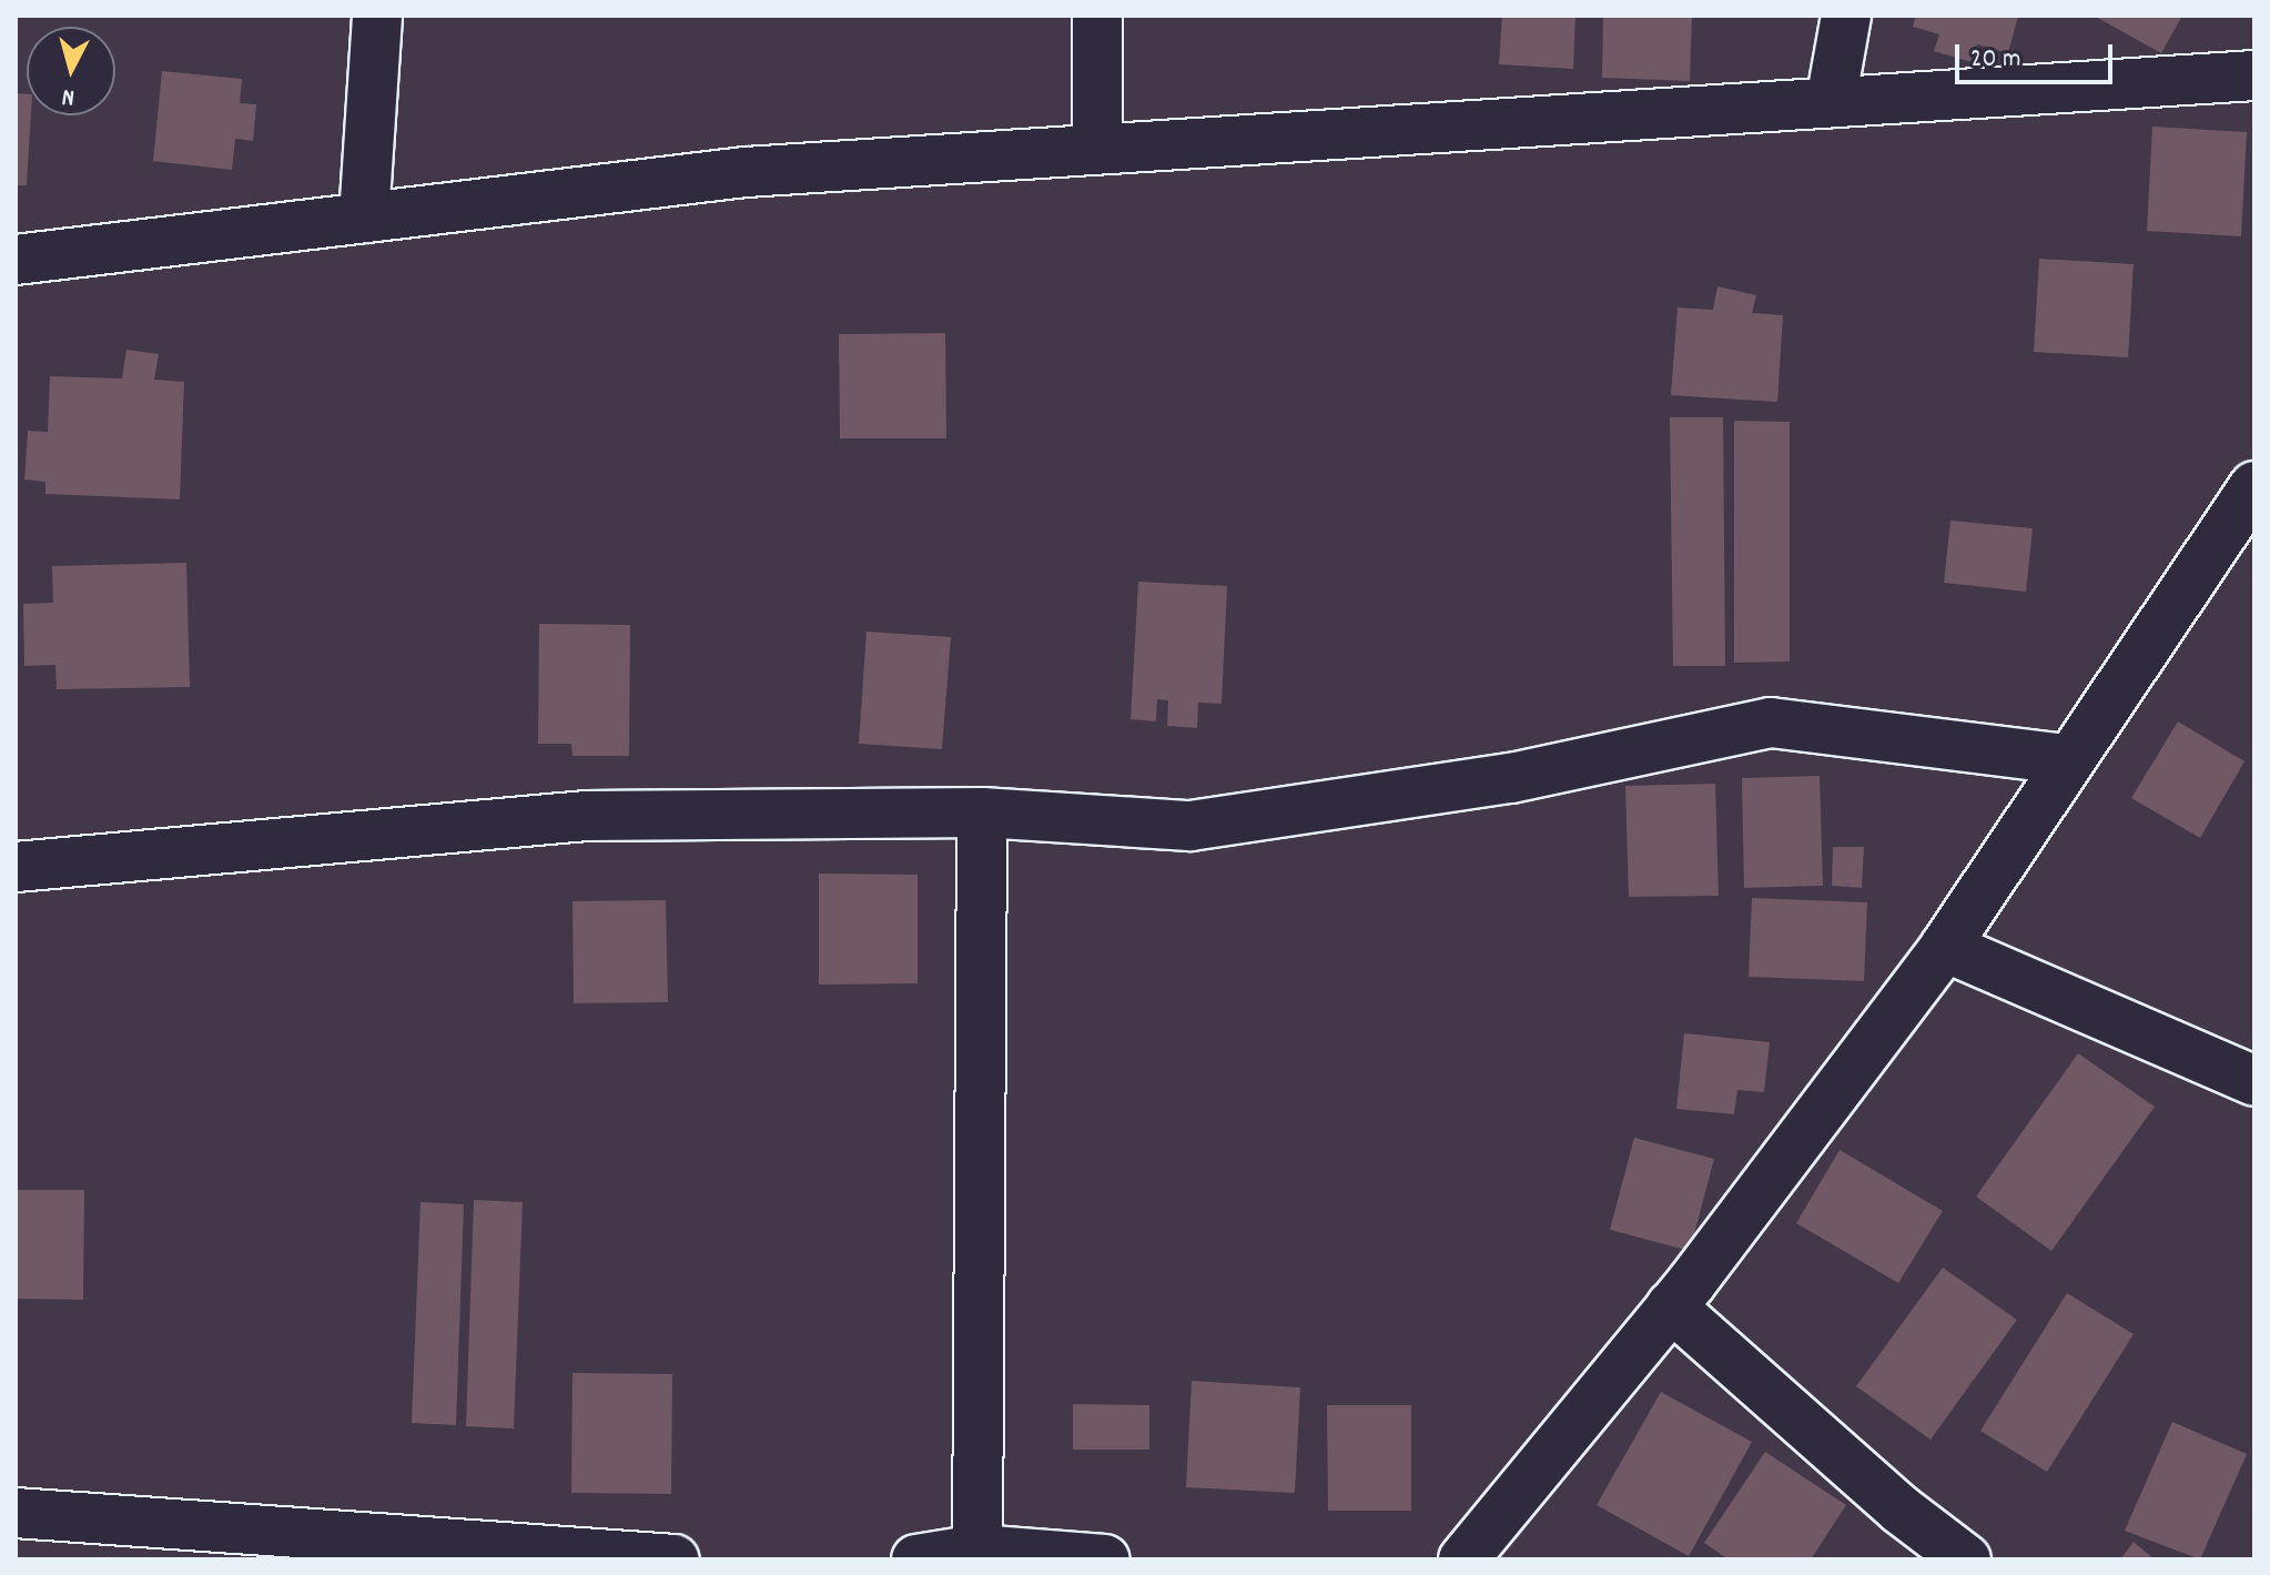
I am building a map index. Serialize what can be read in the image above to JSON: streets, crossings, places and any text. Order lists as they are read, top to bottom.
{
  "scale_bar": "20 m",
  "north": "bottom"
}
